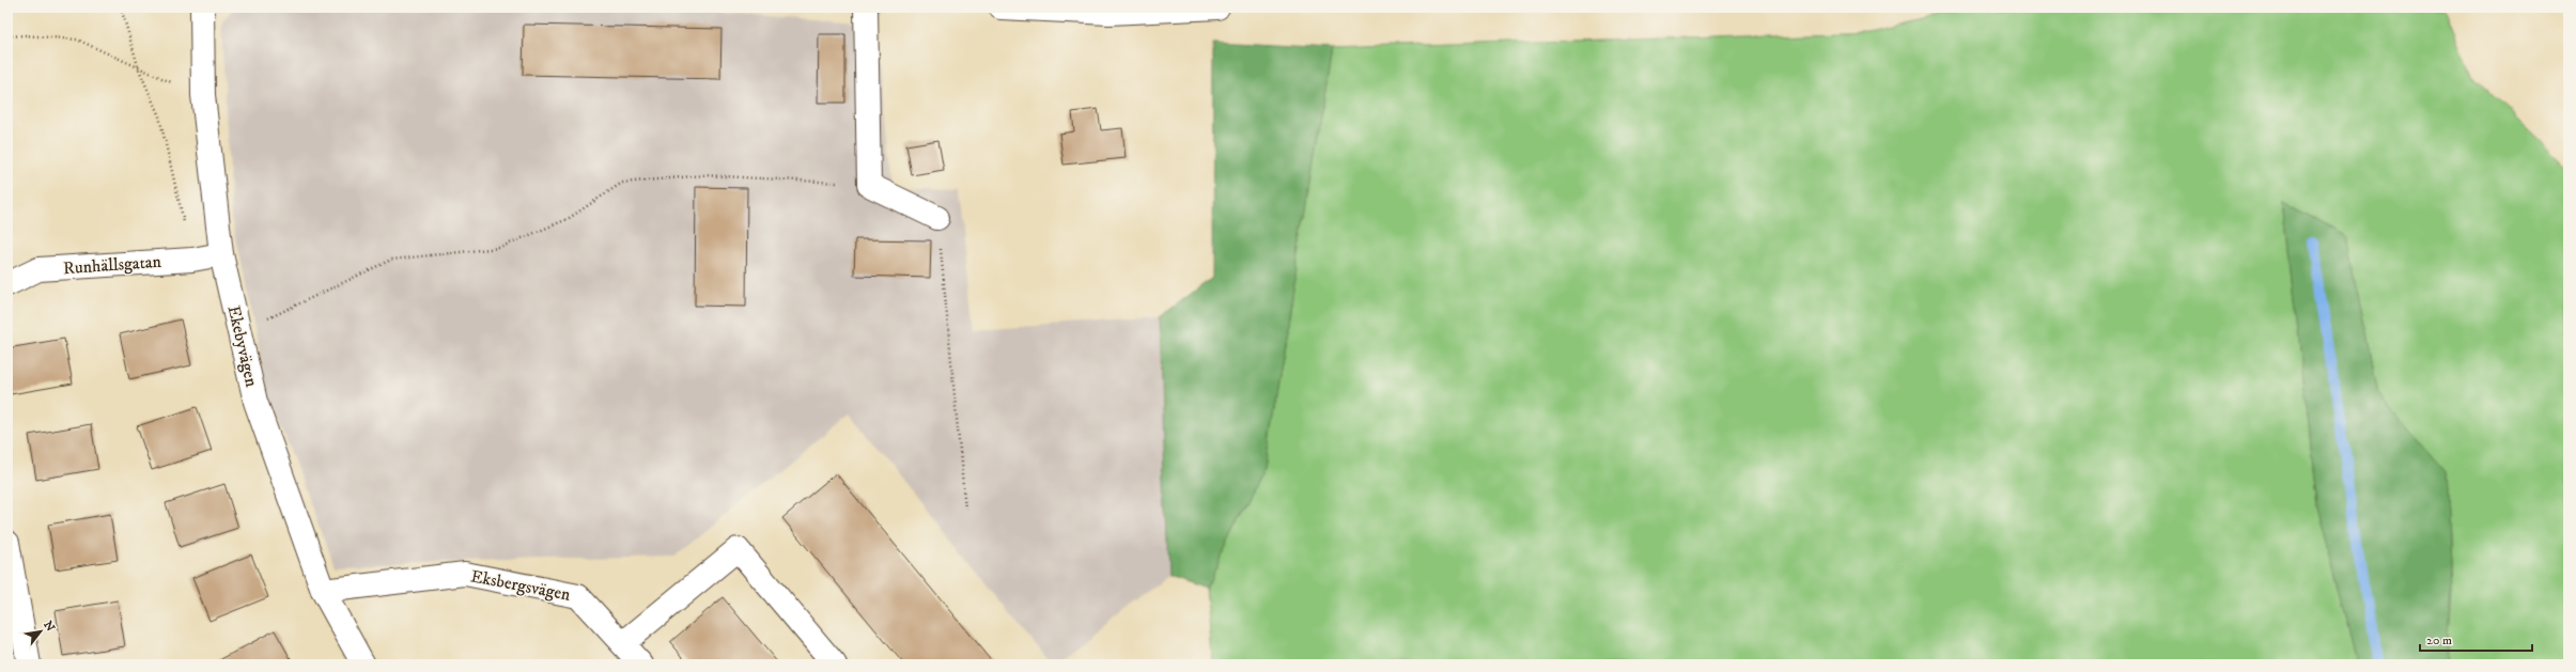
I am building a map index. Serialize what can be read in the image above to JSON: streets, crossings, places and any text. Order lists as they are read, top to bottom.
{
  "streets": {
    "street": ["Runhällsgatan", "Ekebyvägen", "Eksbergsvägen"]
  },
  "crossings": [
    ["Runhällsgatan", "Ekebyvägen"],
    ["Ekebyvägen", "Eksbergsvägen"]
  ],
  "scale_bar": "20 m",
  "north": "top right"
}
